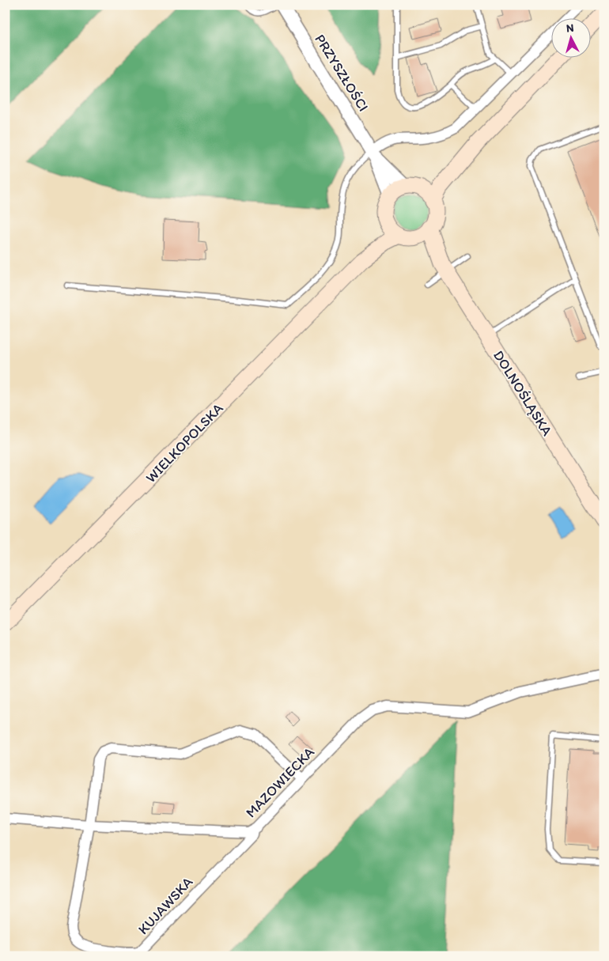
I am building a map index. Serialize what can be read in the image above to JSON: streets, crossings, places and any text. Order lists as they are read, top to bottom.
{
  "streets": {
    "main road": ["DOLNOŚLĄSKA", "WIELKOPOLSKA"],
    "street": ["PRZYSZŁOŚCI", "MAZOWIECKA", "KUJAWSKA"]
  },
  "crossings": [
    ["PRZYSZŁOŚCI", "DOLNOŚLĄSKA"],
    ["PRZYSZŁOŚCI", "WIELKOPOLSKA"],
    ["DOLNOŚLĄSKA", "WIELKOPOLSKA"],
    ["MAZOWIECKA", "KUJAWSKA"]
  ],
  "north": "top"
}
